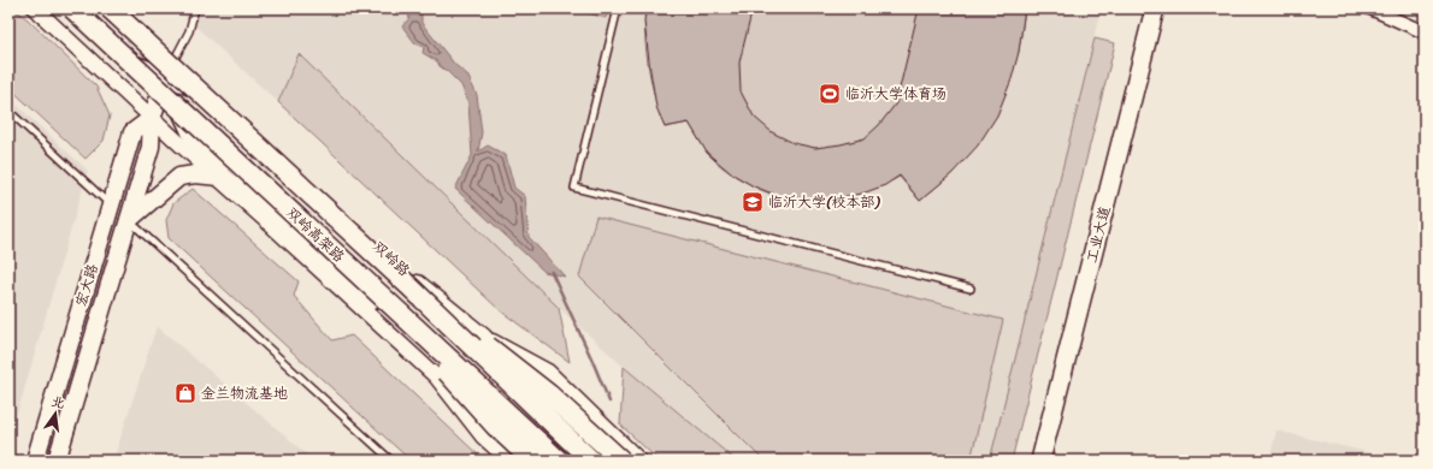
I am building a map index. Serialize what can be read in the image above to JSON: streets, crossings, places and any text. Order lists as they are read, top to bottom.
{
  "streets": {
    "highway": ["双岭高架路"],
    "main road": ["工业大道", "双岭路", "宏大路"]
  },
  "crossings": [
    ["双岭路", "宏大路"]
  ],
  "places": {
    "sports": ["临沂大学体育场"],
    "school or university": ["临沂大学(校本部)"],
    "shop": ["金兰物流基地"]
  },
  "north": "top"
}
